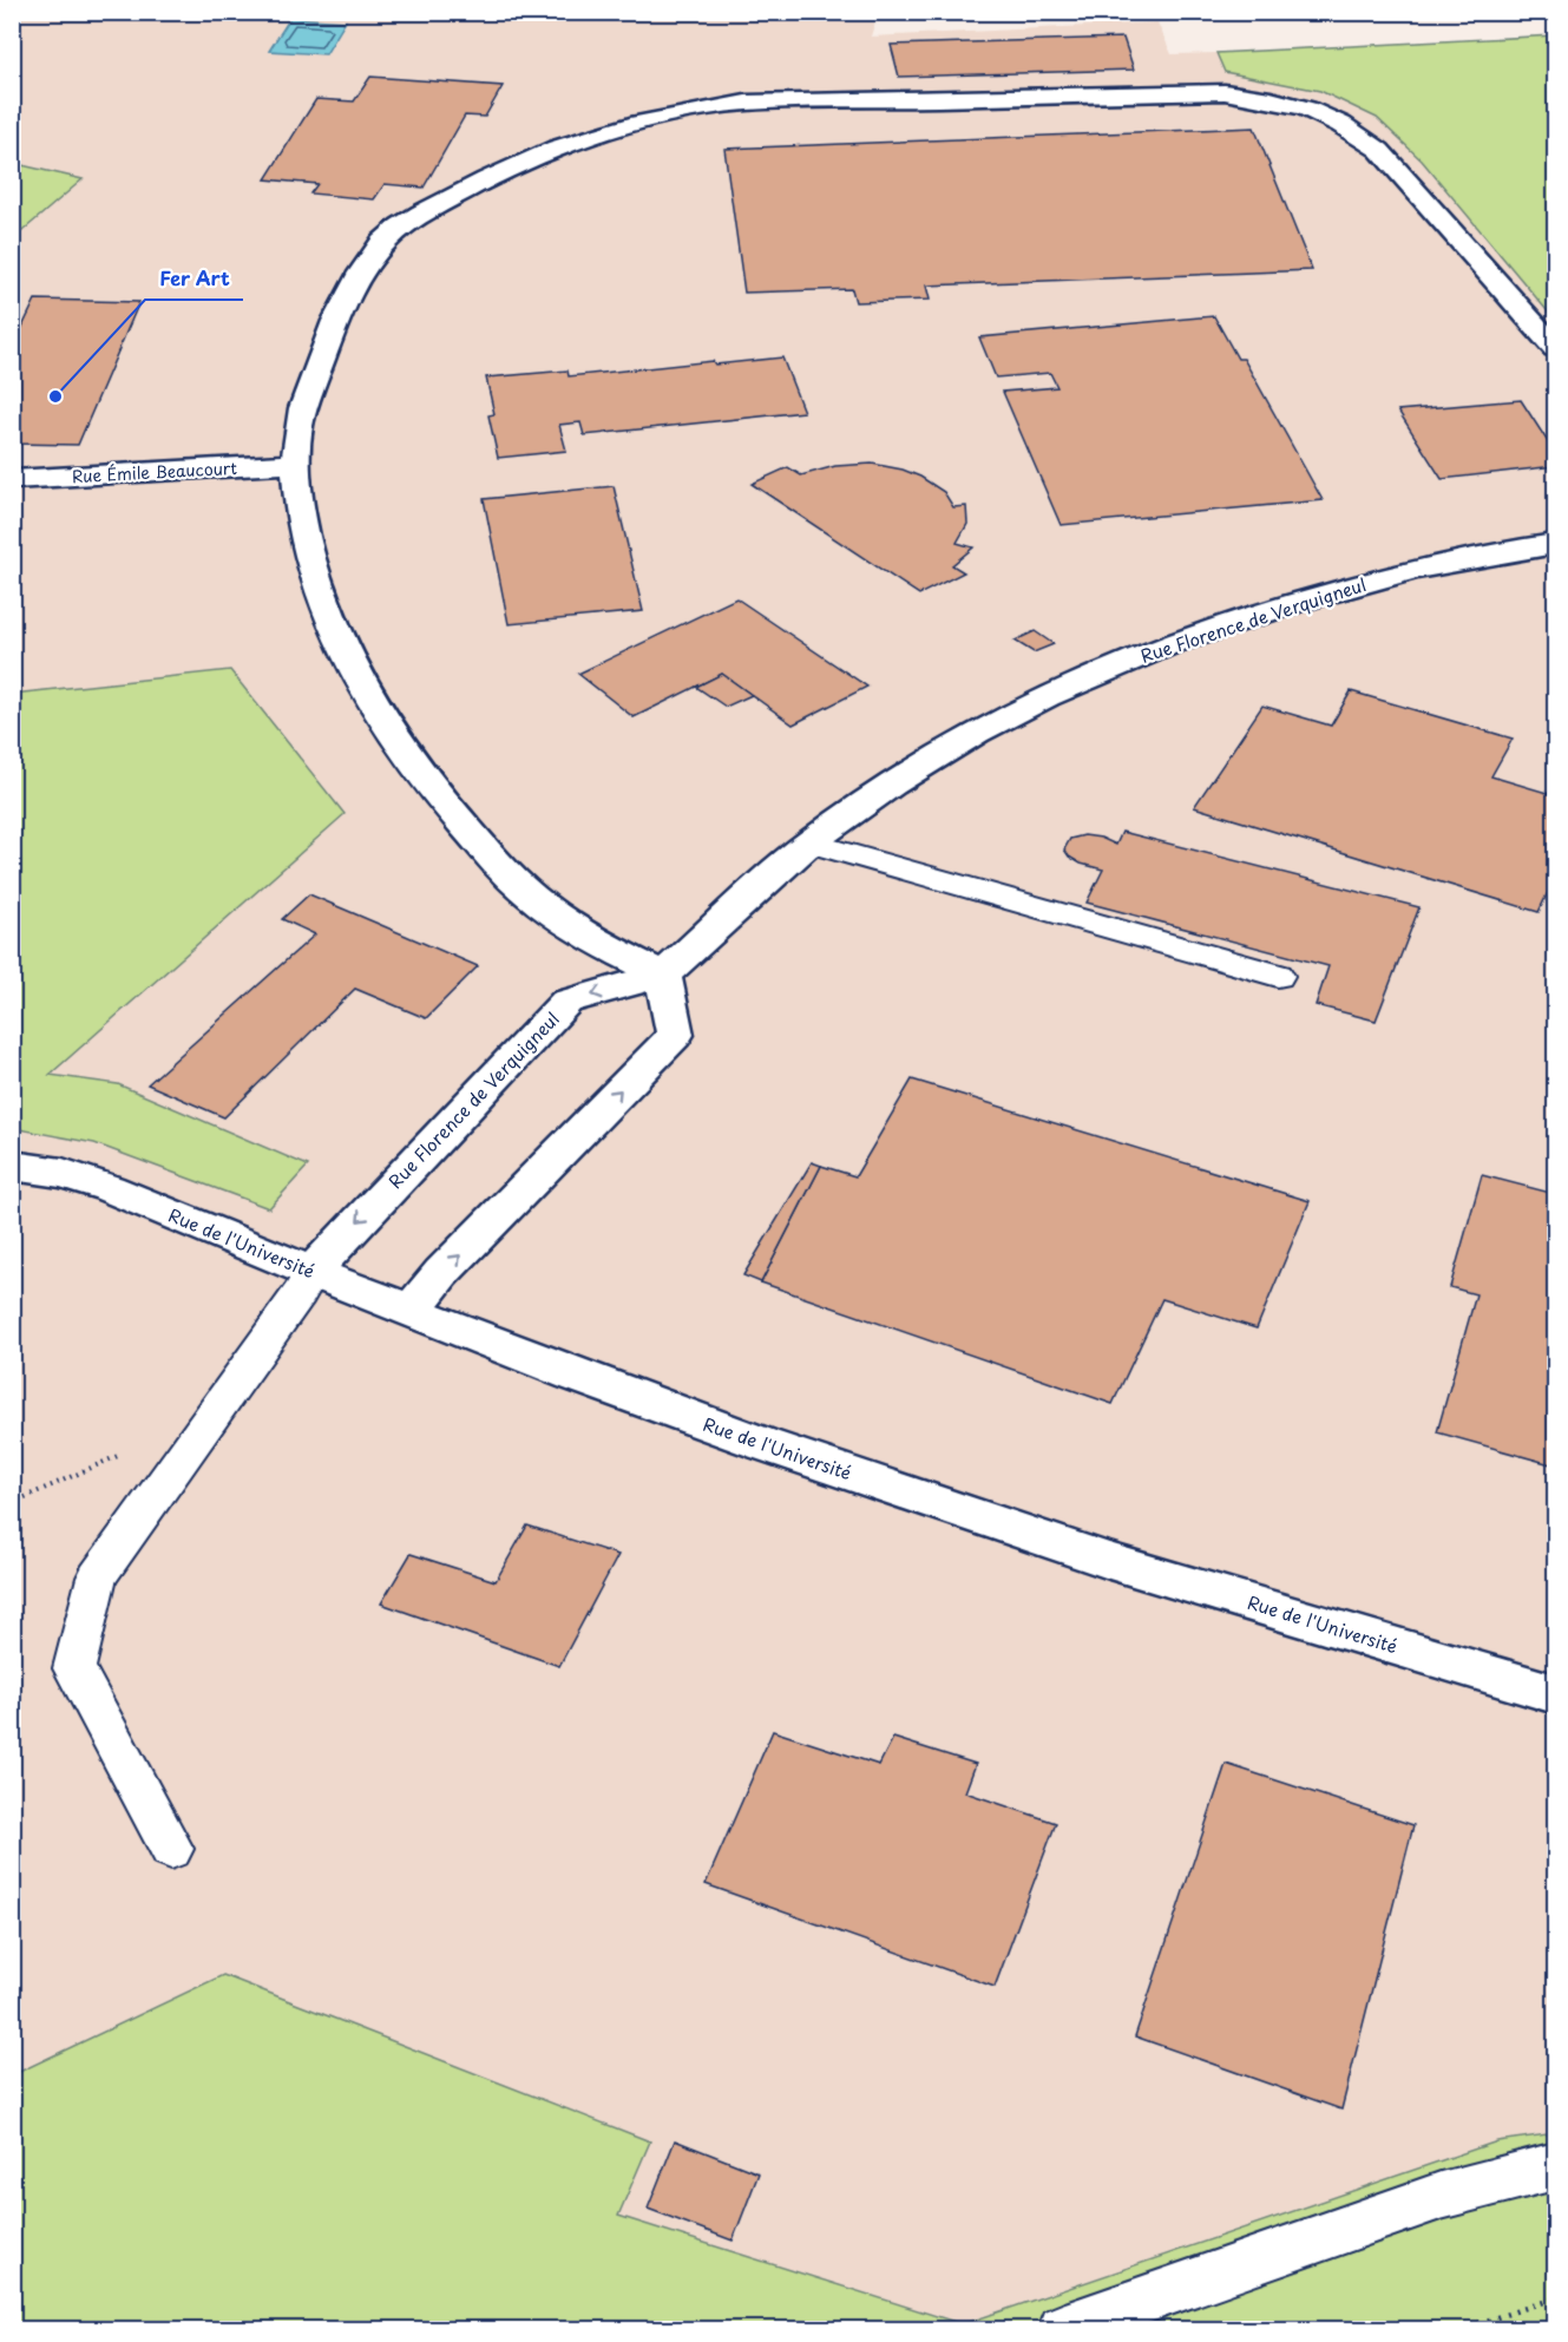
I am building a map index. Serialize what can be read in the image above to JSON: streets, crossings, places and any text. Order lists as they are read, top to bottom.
{
  "streets": {
    "street": ["Rue Émile Beaucourt", "Rue Florence de Verquigneul", "Rue de l'Université"]
  },
  "crossings": [
    ["Rue Florence de Verquigneul", "Rue de l'Université"]
  ],
  "places": ["Fer Art"]
}
